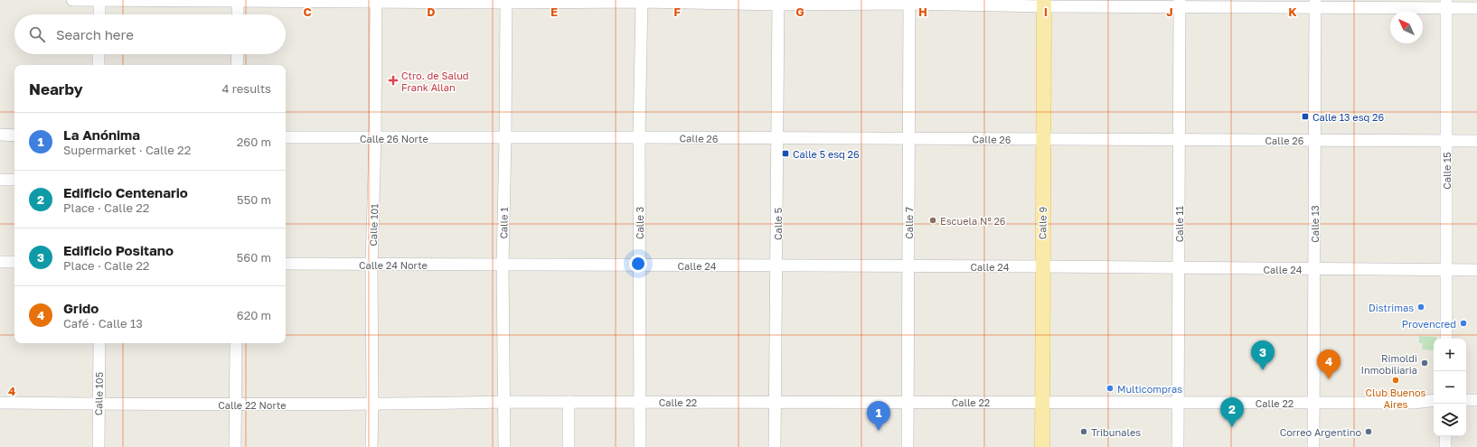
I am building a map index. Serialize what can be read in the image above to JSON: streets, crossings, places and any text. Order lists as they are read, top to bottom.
{
  "streets": {
    "main road": ["Calle 9"],
    "street": [
      "Calle 26 Norte",
      "Calle 26",
      "Calle 15",
      "Calle 1",
      "Calle 3",
      "Calle 7",
      "Calle 5",
      "Calle 11",
      "Calle 13",
      "Calle 101",
      "Calle 24 Norte",
      "Calle 24",
      "Calle 105",
      "Calle 22",
      "Calle 22 Norte"
    ]
  },
  "crossings": [
    ["Calle 26 Norte", "Calle 26"],
    ["Calle 26 Norte", "Calle 1"],
    ["Calle 26 Norte", "Calle 101"],
    ["Calle 26", "Calle 15"],
    ["Calle 26", "Calle 1"],
    ["Calle 26", "Calle 3"],
    ["Calle 26", "Calle 7"],
    ["Calle 26", "Calle 9"],
    ["Calle 26", "Calle 5"],
    ["Calle 26", "Calle 11"],
    ["Calle 26", "Calle 13"],
    ["Calle 15", "Calle 24"],
    ["Calle 1", "Calle 24 Norte"],
    ["Calle 1", "Calle 24"],
    ["Calle 1", "Calle 22"],
    ["Calle 1", "Calle 22 Norte"],
    ["Calle 3", "Calle 24"],
    ["Calle 3", "Calle 22"],
    ["Calle 7", "Calle 24"],
    ["Calle 7", "Calle 22"],
    ["Calle 9", "Calle 24"],
    ["Calle 9", "Calle 22"],
    ["Calle 5", "Calle 24"],
    ["Calle 5", "Calle 22"],
    ["Calle 11", "Calle 24"],
    ["Calle 11", "Calle 22"],
    ["Calle 13", "Calle 24"],
    ["Calle 13", "Calle 22"],
    ["Calle 101", "Calle 24 Norte"],
    ["Calle 101", "Calle 22 Norte"],
    ["Calle 24 Norte", "Calle 24"],
    ["Calle 105", "Calle 22 Norte"],
    ["Calle 22", "Calle 22 Norte"]
  ],
  "places": {
    "health": ["Ctro. de Salud Frank Allan"],
    "transit": ["Calle 13 esq 26", "Calle 5 esq 26"],
    "other": [
      "Escuela N° 26",
      "Distrimas",
      "Provencred",
      "Rimoldi Inmobiliaria",
      "Club Buenos Aires",
      "Multicompras",
      "Tribunales",
      "Correo Argentino"
    ]
  },
  "north": "top left",
  "page": {
    "search": "Search here",
    "heading": ["Nearby", "4 results"],
    "list": [
      {
        "mark": "1",
        "name": "La Anónima",
        "note": "Supermarket · Calle 22",
        "value": "260 m"
      },
      {
        "mark": "2",
        "name": "Edificio Centenario",
        "note": "Place · Calle 22",
        "value": "550 m"
      },
      {
        "mark": "3",
        "name": "Edificio Positano",
        "note": "Place · Calle 22",
        "value": "560 m"
      },
      {
        "mark": "4",
        "name": "Grido",
        "note": "Café · Calle 13",
        "value": "620 m"
      }
    ],
    "map_buttons": ["+", "−"],
    "pins": [
      "3",
      "4",
      "2",
      "1"
    ]
  },
  "grid": {
    "columns": [
      "C",
      "D",
      "E",
      "F",
      "G",
      "H",
      "I",
      "J",
      "K"
    ],
    "rows": ["4"]
  }
}
